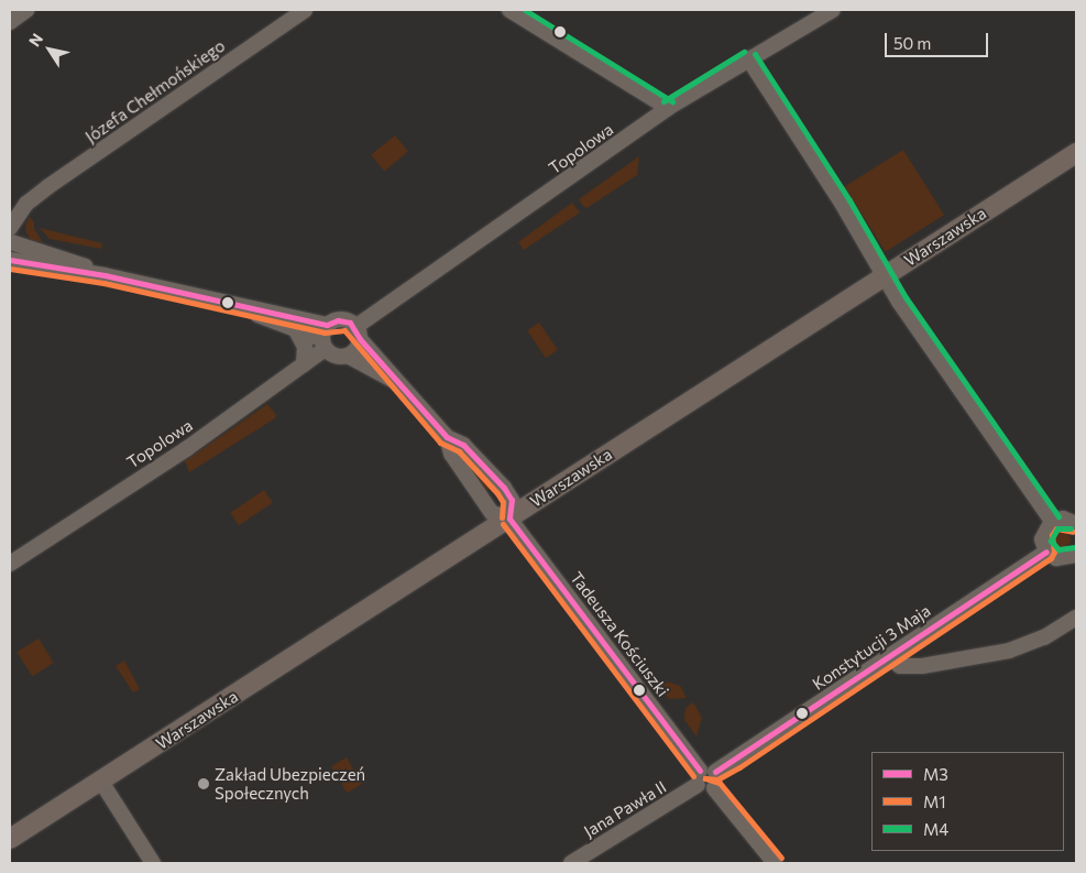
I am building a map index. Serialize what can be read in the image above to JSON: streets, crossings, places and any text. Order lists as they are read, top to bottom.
{
  "streets": {
    "main road": ["Warszawska"],
    "street": [
      "Józefa Chełmońskiego",
      "Topolowa",
      "Tadeusza Kościuszki",
      "Konstytucji 3 Maja",
      "Jana Pawła II"
    ]
  },
  "crossings": [
    ["Warszawska", "Tadeusza Kościuszki"],
    ["Tadeusza Kościuszki", "Konstytucji 3 Maja"],
    ["Tadeusza Kościuszki", "Jana Pawła II"],
    ["Konstytucji 3 Maja", "Jana Pawła II"]
  ],
  "places": ["Zakład Ubezpieczeń Społecznych"],
  "lines": ["transit line M4", "transit line M3", "transit line M1"],
  "legend": ["M3", "M1", "M4"],
  "scale_bar": "50 m",
  "north": "top left"
}
